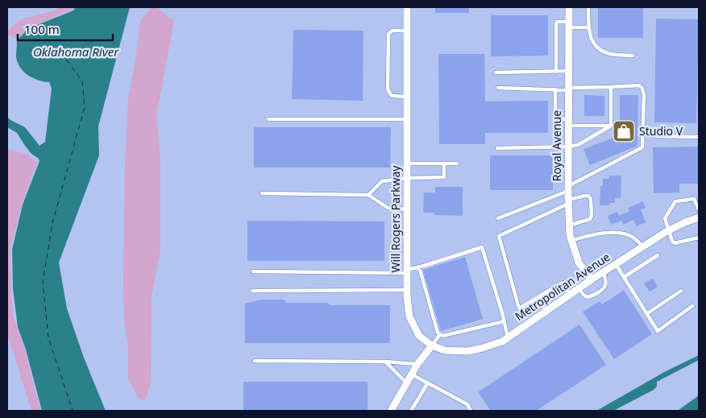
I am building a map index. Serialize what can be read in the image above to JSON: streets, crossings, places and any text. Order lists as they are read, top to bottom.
{
  "streets": {
    "street": ["Royal Avenue", "Will Rogers Parkway", "Metropolitan Avenue"]
  },
  "crossings": [
    ["Royal Avenue", "Metropolitan Avenue"],
    ["Will Rogers Parkway", "Metropolitan Avenue"]
  ],
  "water": ["Oklahoma River"],
  "places": {
    "shop": ["Studio V"]
  },
  "scale_bar": "100 m"
}
